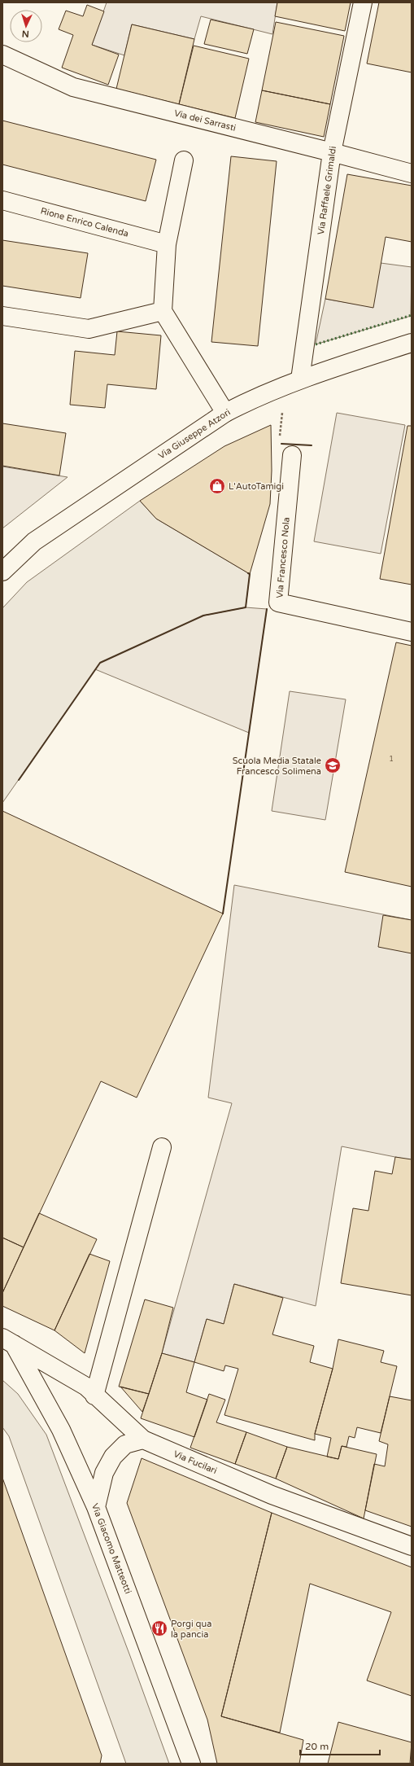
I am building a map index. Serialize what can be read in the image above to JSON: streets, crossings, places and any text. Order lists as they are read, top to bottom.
{
  "streets": {
    "street": [
      "Via dei Sarrasti",
      "Via Raffaele Grimaldi",
      "Rione Enrico Calenda",
      "Via Giuseppe Atzori",
      "Via Francesco Nola",
      "Via Fucilari",
      "Via Giacomo Matteotti"
    ]
  },
  "crossings": [
    ["Via dei Sarrasti", "Via Raffaele Grimaldi"],
    ["Via Raffaele Grimaldi", "Via Giuseppe Atzori"],
    ["Via Fucilari", "Via Giacomo Matteotti"]
  ],
  "places": {
    "shop": ["L'AutoTamigi"],
    "school or university": ["Scuola Media Statale Francesco Solimena"],
    "restaurant": ["Porgi qua la pancia"]
  },
  "house_numbers": ["1"],
  "scale_bar": "20 m",
  "north": "bottom"
}
